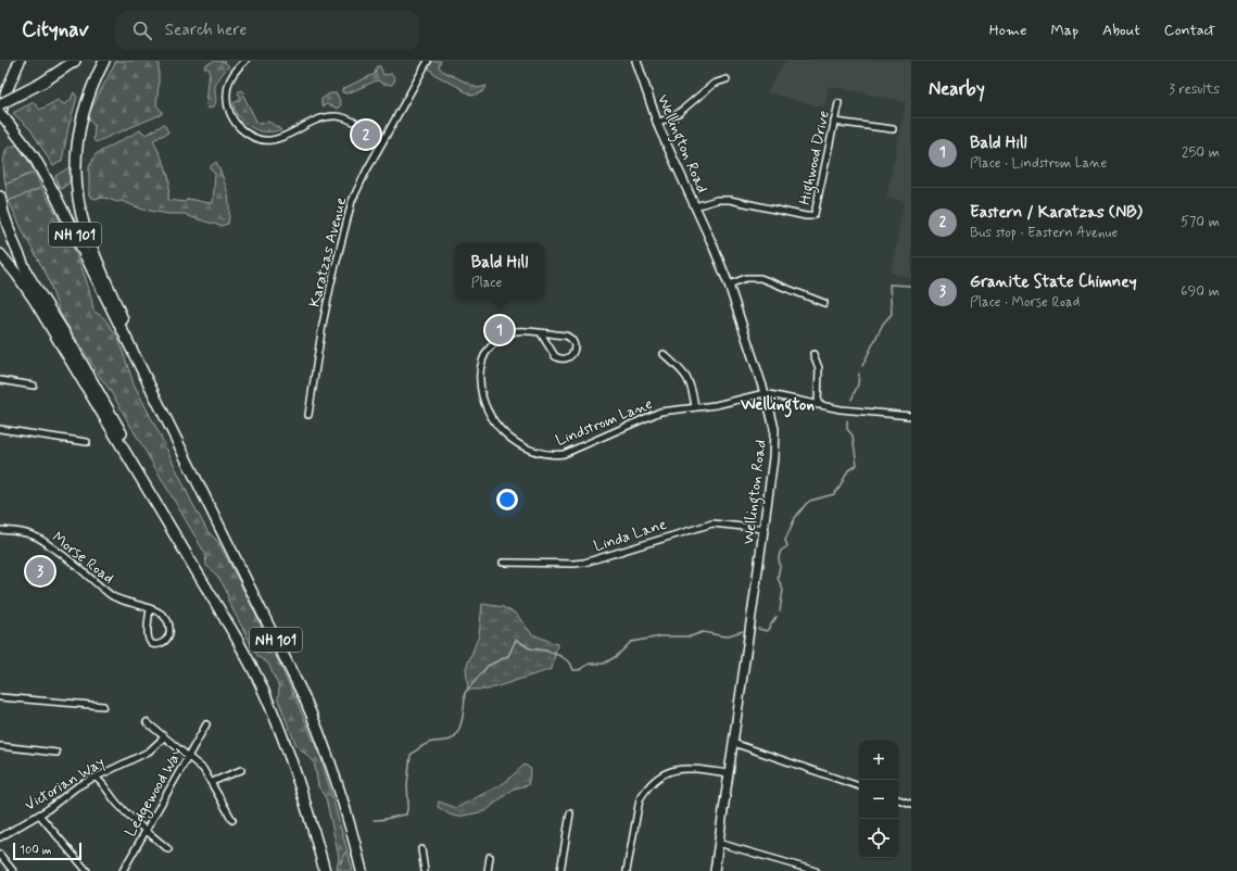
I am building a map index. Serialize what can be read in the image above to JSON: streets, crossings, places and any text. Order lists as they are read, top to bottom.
{
  "streets": {
    "highway": ["NH 101"],
    "main road": ["Wellington Road"],
    "street": [
      "Highwood Drive",
      "Karatzas Avenue",
      "Lindstrom Lane",
      "Linda Lane",
      "Morse Road",
      "Victorian Way",
      "Ledgewood Way"
    ]
  },
  "crossings": [
    ["Wellington Road", "Highwood Drive"],
    ["Wellington Road", "Lindstrom Lane"],
    ["Wellington Road", "Linda Lane"]
  ],
  "districts": ["Wellington"],
  "scale_bar": "100 m",
  "page": {
    "header": "Citynav",
    "search": "Search here",
    "nav": [
      "Home",
      "Map",
      "About",
      "Contact"
    ],
    "heading": ["Nearby", "3 results"],
    "list": [
      {
        "mark": "1",
        "name": "Bald Hill",
        "note": "Place · Lindstrom Lane",
        "value": "250 m"
      },
      {
        "mark": "2",
        "name": "Eastern / Karatzas (NB)",
        "note": "Bus stop · Eastern Avenue",
        "value": "570 m"
      },
      {
        "mark": "3",
        "name": "Granite State Chimney",
        "note": "Place · Morse Road",
        "value": "690 m"
      }
    ],
    "pins": ["2", "1", "3"],
    "popup": ["Bald Hill", "Place"],
    "map_buttons": ["+", "−"],
    "scale": "100 m"
  }
}
